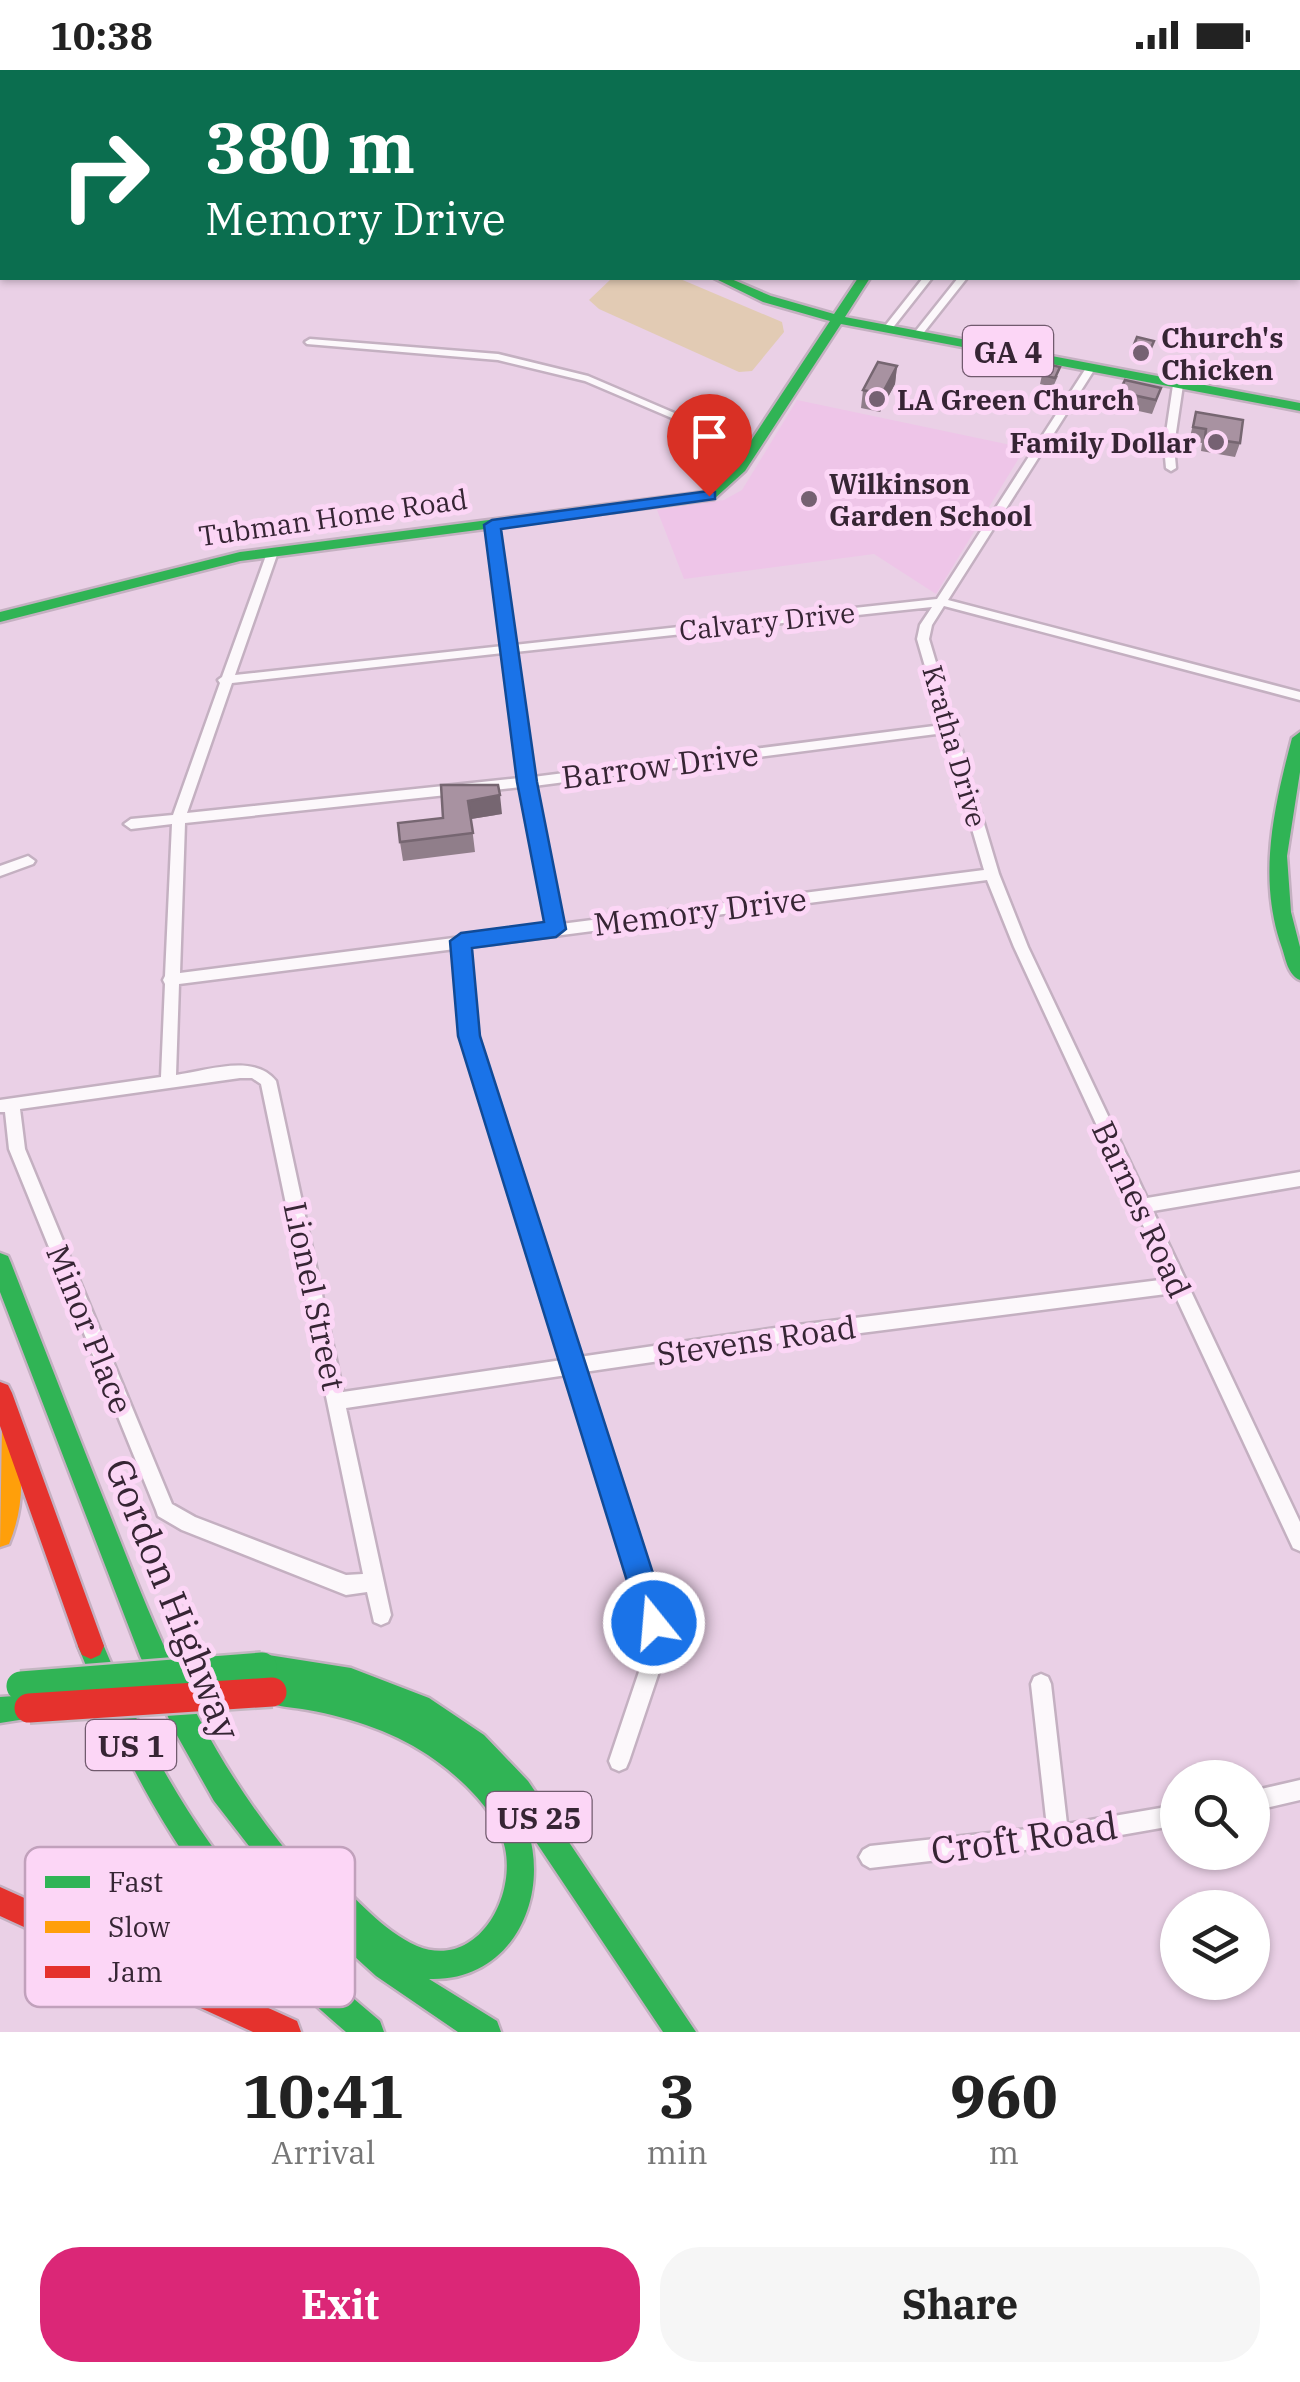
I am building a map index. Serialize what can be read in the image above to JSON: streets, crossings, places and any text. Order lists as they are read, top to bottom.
{
  "streets": {
    "main road": [
      "GA 4",
      "Tubman Home Road",
      "Gordon Highway",
      "US 1",
      "US 25"
    ],
    "street": [
      "Calvary Drive",
      "Kratha Drive",
      "Barrow Drive",
      "Memory Drive",
      "Barnes Road",
      "Lionel Street",
      "Minor Place",
      "Stevens Road",
      "Croft Road"
    ]
  },
  "crossings": [
    ["GA 4", "Tubman Home Road"],
    ["GA 4", "Kratha Drive"],
    ["Calvary Drive", "Kratha Drive"],
    ["Kratha Drive", "Barrow Drive"],
    ["Kratha Drive", "Memory Drive"],
    ["Kratha Drive", "Barnes Road"],
    ["Memory Drive", "Barnes Road"],
    ["Barnes Road", "Stevens Road"],
    ["Lionel Street", "Minor Place"],
    ["Lionel Street", "Stevens Road"]
  ],
  "places": [
    "Church's Chicken",
    "LA Green Church",
    "Family Dollar",
    "Wilkinson Garden School"
  ],
  "legend": ["Fast", "Slow", "Jam"],
  "page": {
    "status": "10:38",
    "turn": ["380 m", "Memory Drive"],
    "eta": [
      "10:41",
      "Arrival",
      "3",
      "min",
      "960",
      "m"
    ],
    "buttons": ["Exit", "Share"]
  }
}
